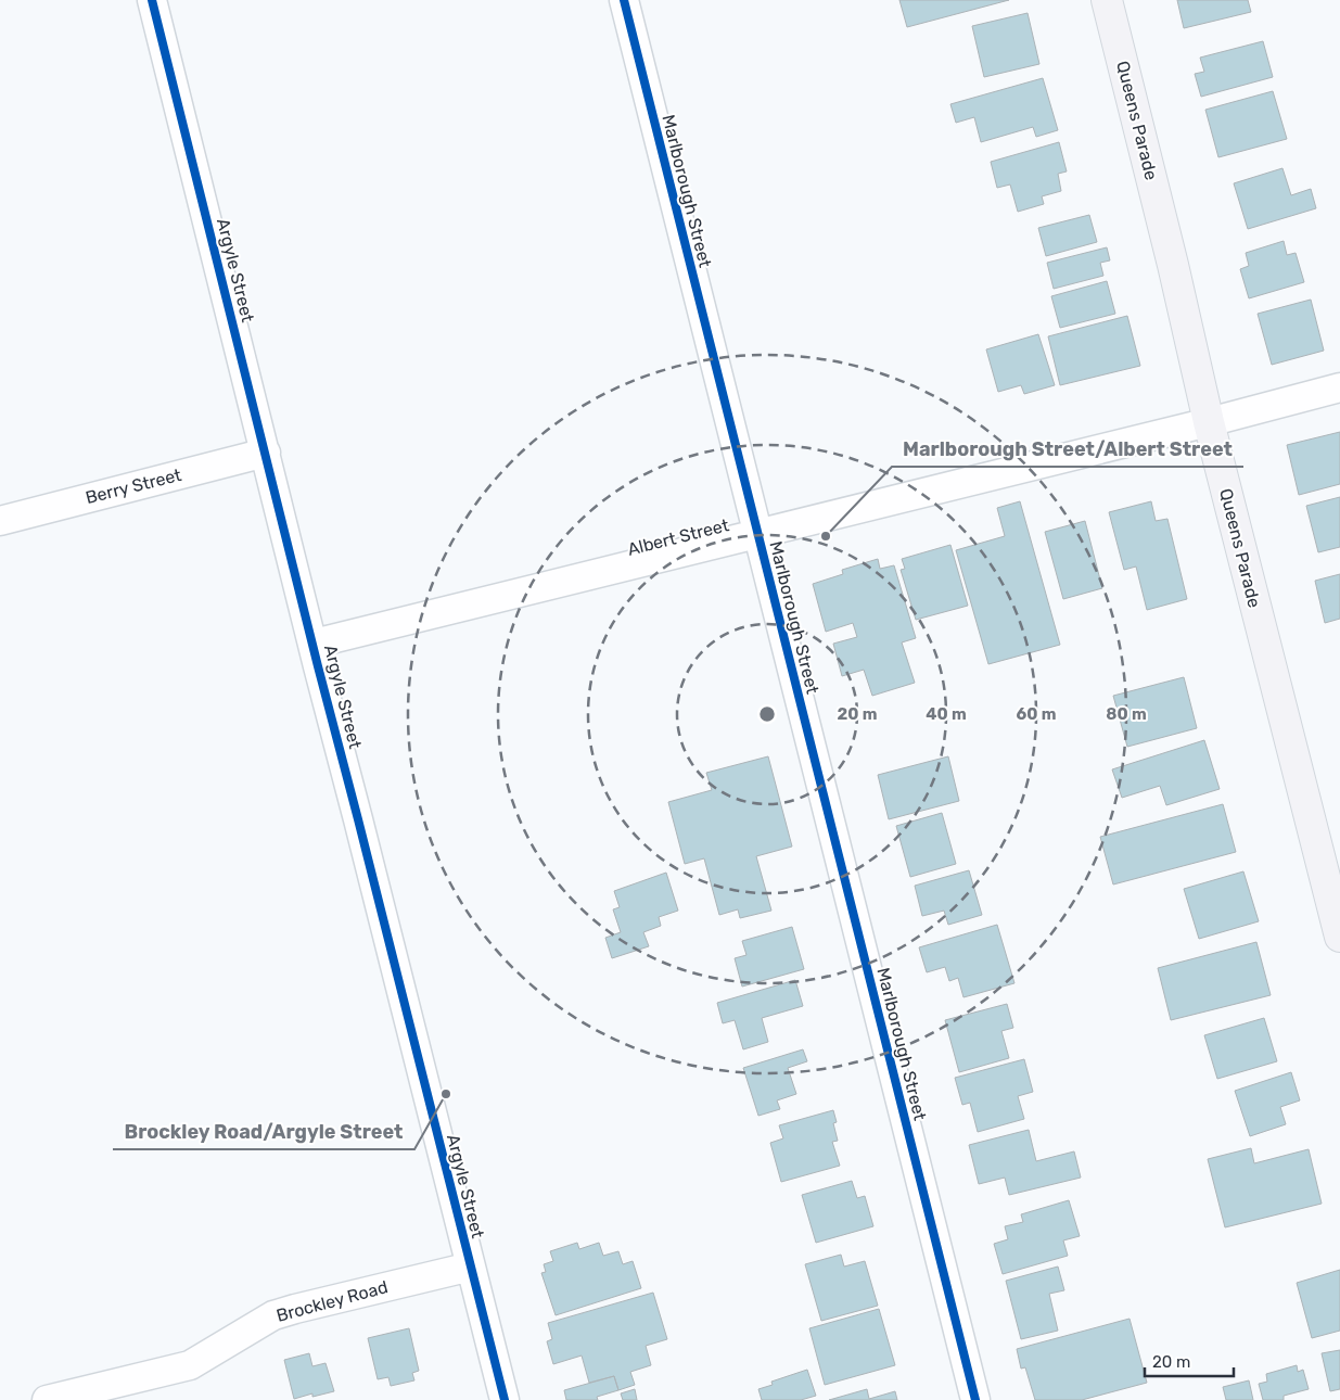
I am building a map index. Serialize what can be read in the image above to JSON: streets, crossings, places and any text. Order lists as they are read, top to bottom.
{
  "streets": {
    "street": [
      "Queens Parade",
      "Marlborough Street",
      "Argyle Street",
      "Berry Street",
      "Albert Street",
      "Brockley Road"
    ]
  },
  "crossings": [
    ["Queens Parade", "Albert Street"],
    ["Marlborough Street", "Albert Street"],
    ["Argyle Street", "Berry Street"],
    ["Argyle Street", "Albert Street"],
    ["Argyle Street", "Brockley Road"]
  ],
  "places": ["Marlborough Street/Albert Street", "Brockley Road/Argyle Street"],
  "scale_bar": "20 m",
  "rings": [
    "20 m",
    "40 m",
    "60 m",
    "80 m"
  ]
}
